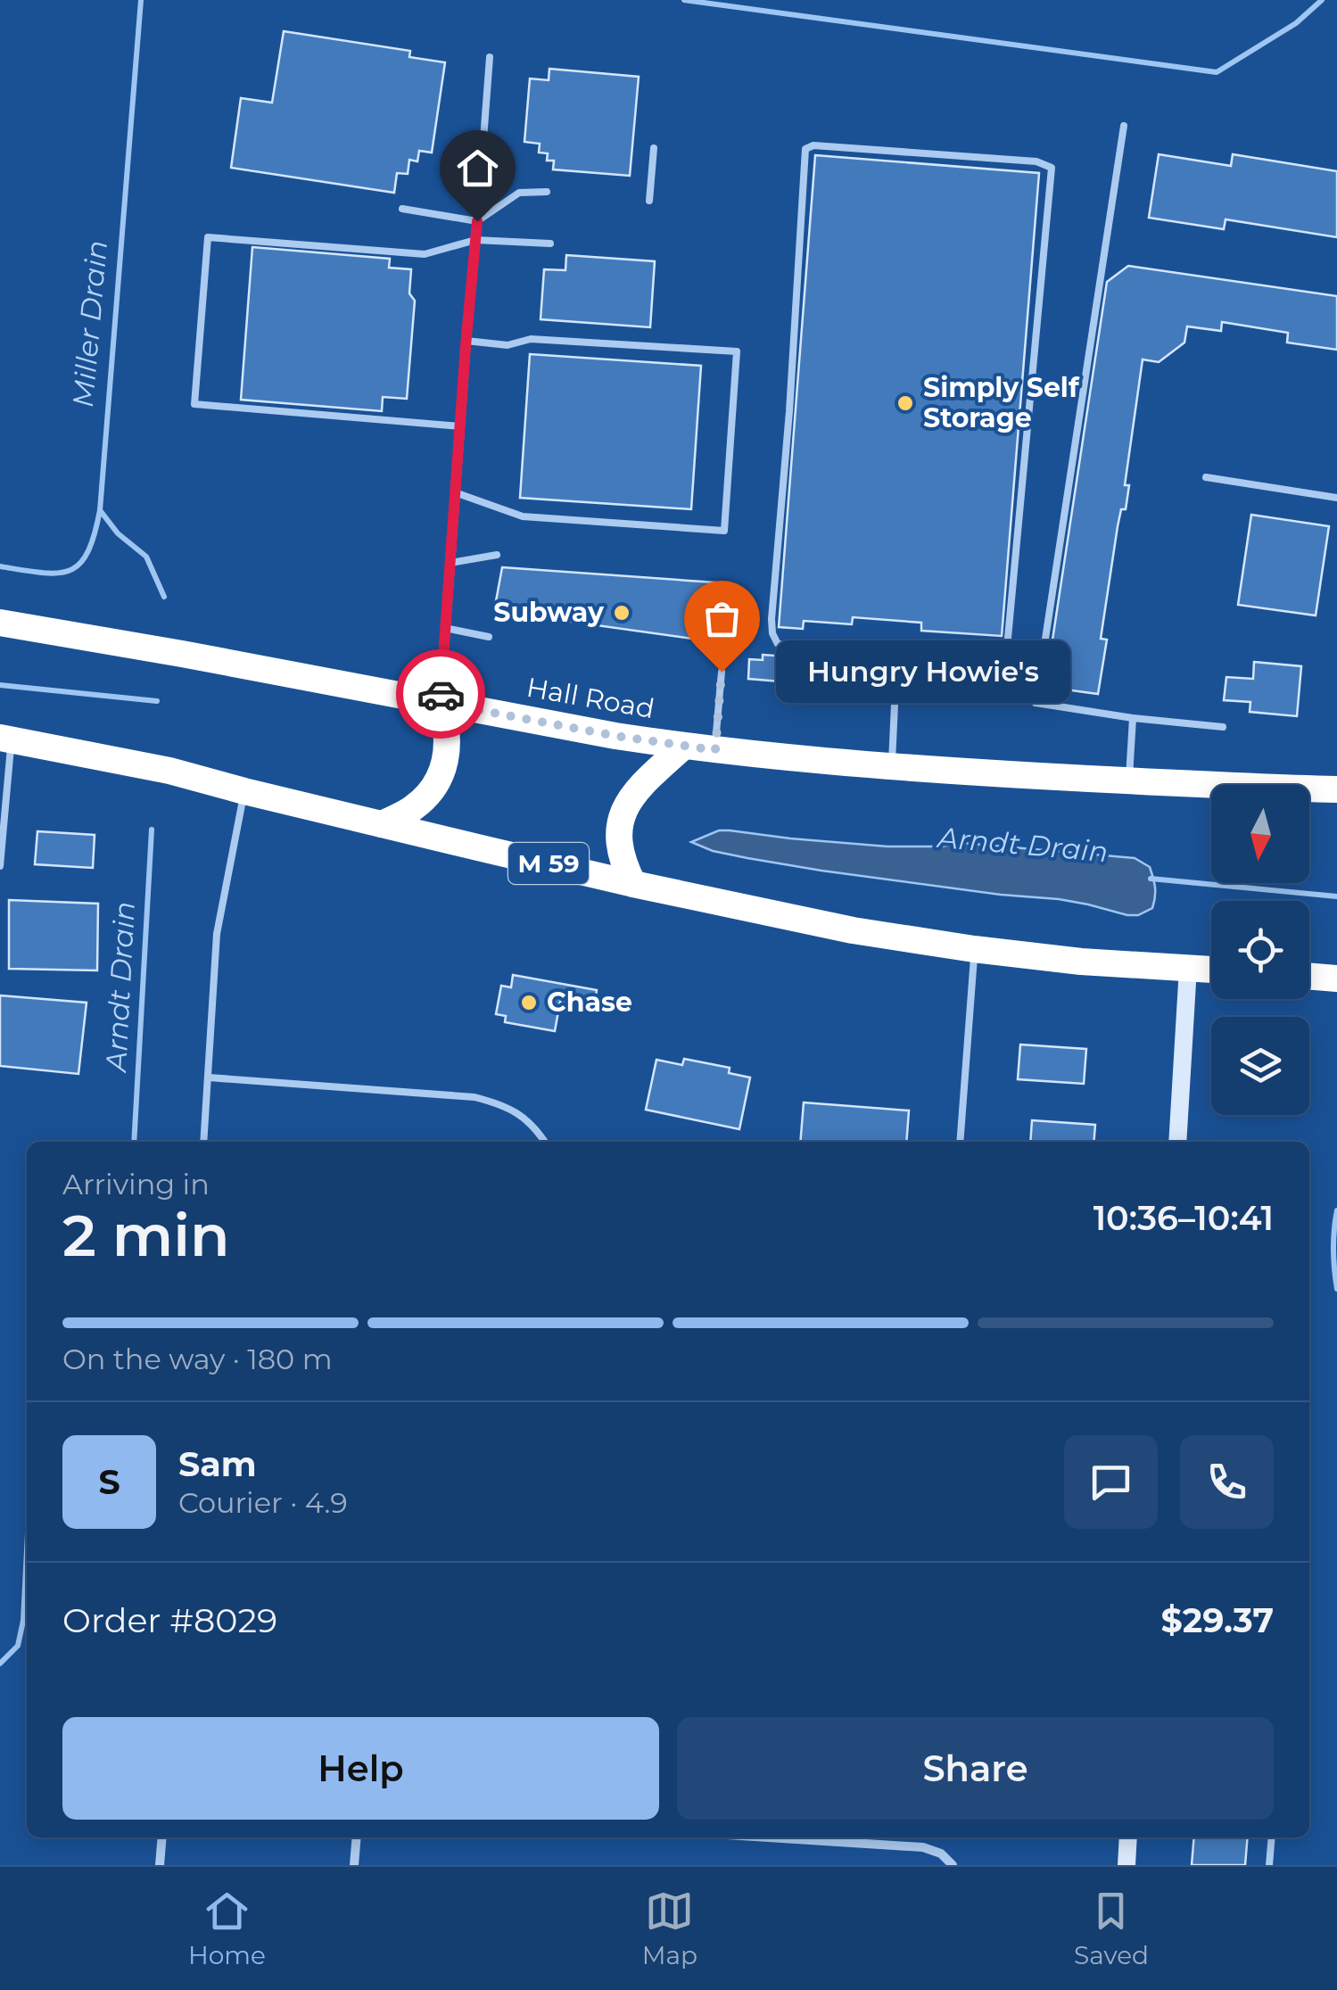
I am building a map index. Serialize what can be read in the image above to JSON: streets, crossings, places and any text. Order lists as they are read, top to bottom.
{
  "streets": {
    "highway": ["Hall Road", "M 59"]
  },
  "water": ["Miller Drain", "Arndt Drain"],
  "places": [
    "Simply Self Storage",
    "Subway",
    "Hungry Howie's",
    "Chase"
  ],
  "north": "bottom",
  "page": {
    "bubble": "Hungry Howie's",
    "heading": ["2 min", "Arriving in", "10:36–10:41"],
    "panel": [
      "Sam",
      "Courier · 4.9",
      "Order #8029",
      "$29.37"
    ],
    "bar": "On the way · 180 m",
    "round": "S",
    "buttons": ["Help", "Share"],
    "tabs": ["Home", "Map", "Saved"]
  }
}
